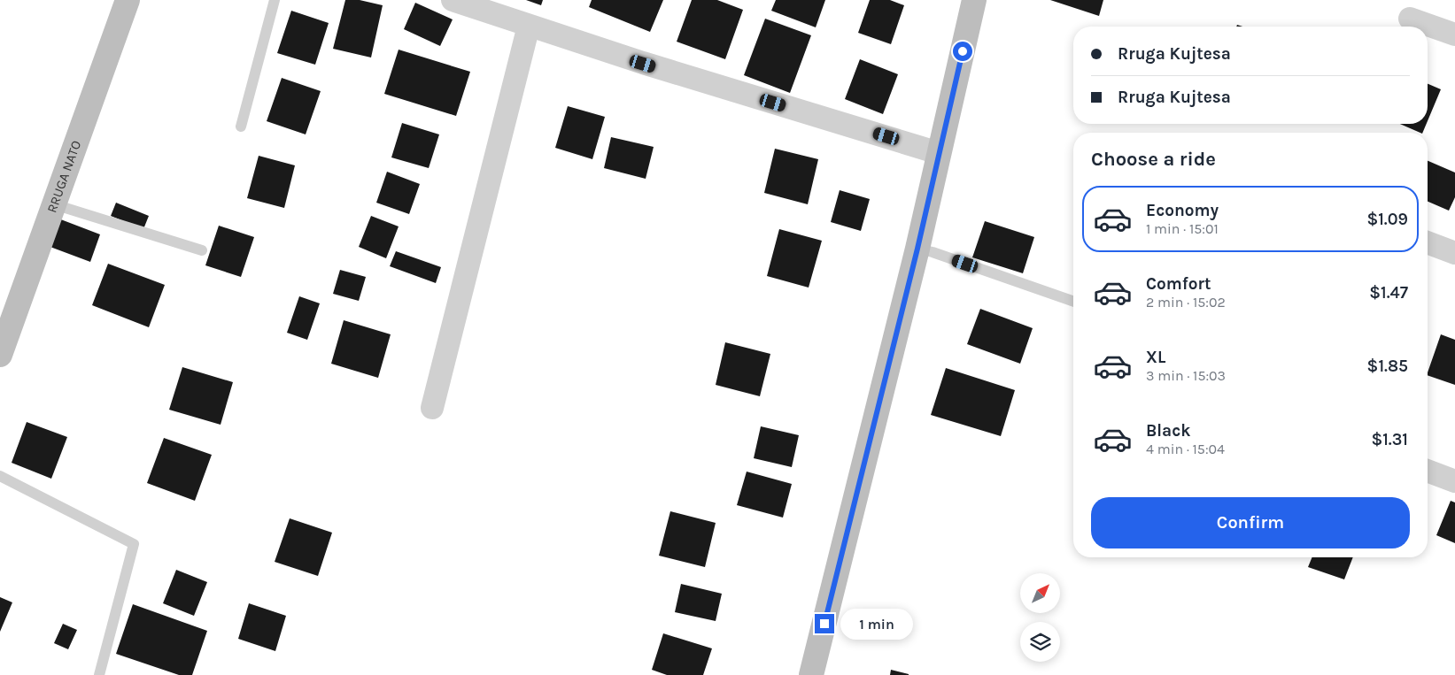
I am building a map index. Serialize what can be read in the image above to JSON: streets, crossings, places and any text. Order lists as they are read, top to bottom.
{
  "streets": {
    "street": ["RRUGA NATO"]
  },
  "north": "top right",
  "page": {
    "banner": ["Rruga Kujtesa", "Rruga Kujtesa"],
    "heading": "Choose a ride",
    "list": [
      {
        "name": "Economy",
        "note": "1 min · 15:01",
        "value": "$1.09"
      },
      {
        "name": "Comfort",
        "note": "2 min · 15:02",
        "value": "$1.47"
      },
      {
        "name": "XL",
        "note": "3 min · 15:03",
        "value": "$1.85"
      },
      {
        "name": "Black",
        "note": "4 min · 15:04",
        "value": "$1.31"
      }
    ],
    "buttons": "Confirm",
    "bubble": "1 min"
  }
}
